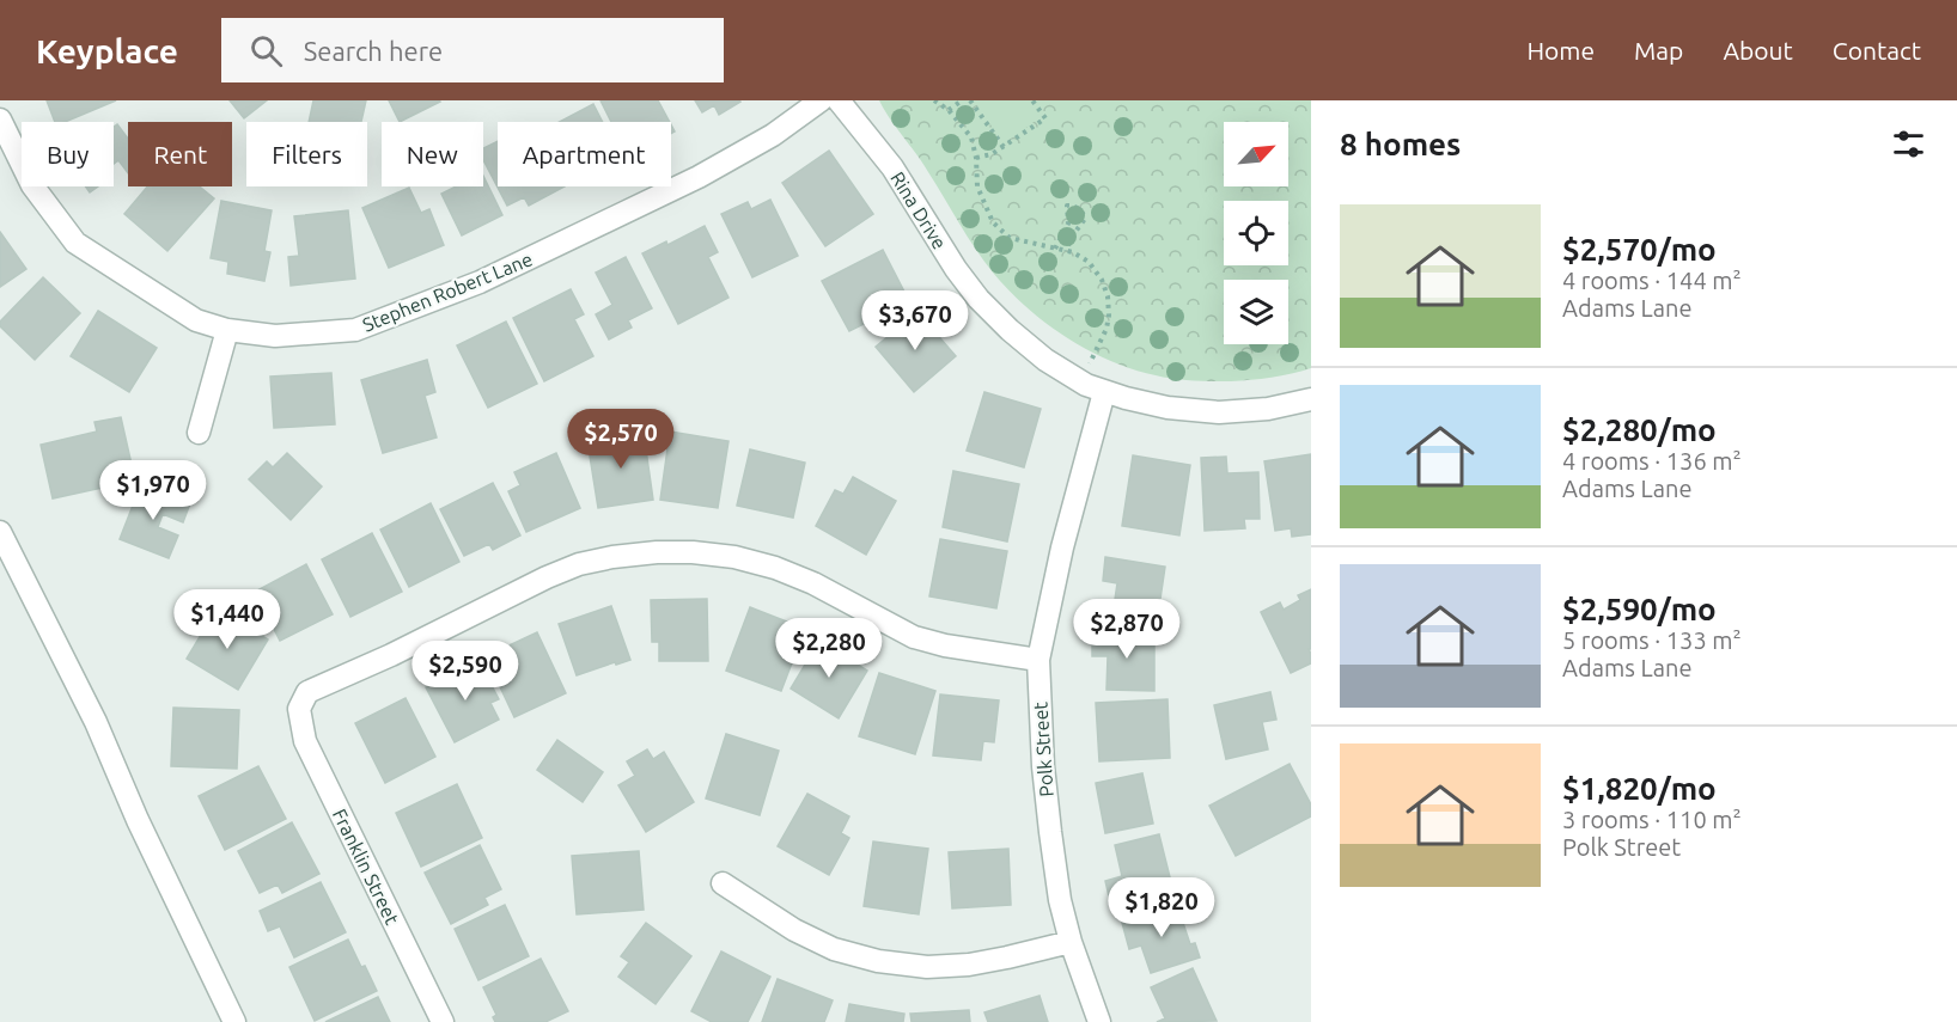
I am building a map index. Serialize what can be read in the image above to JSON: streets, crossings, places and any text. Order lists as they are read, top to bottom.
{
  "streets": {
    "street": [
      "Rina Drive",
      "Stephen Robert Lane",
      "Polk Street",
      "Franklin Street"
    ]
  },
  "crossings": [
    ["Rina Drive", "Polk Street"],
    ["Polk Street", "Franklin Street"]
  ],
  "north": "top right",
  "page": {
    "header": "Keyplace",
    "search": "Search here",
    "nav": [
      "Home",
      "Map",
      "About",
      "Contact"
    ],
    "heading": "8 homes",
    "chip": [
      "Buy",
      "Rent",
      "Filters",
      "New",
      "Apartment"
    ],
    "list": [
      {
        "name": "$2,570/mo",
        "note": "4 rooms · 144 m² · Adams Lane"
      },
      {
        "name": "$2,280/mo",
        "note": "4 rooms · 136 m² · Adams Lane"
      },
      {
        "name": "$2,590/mo",
        "note": "5 rooms · 133 m² · Adams Lane"
      },
      {
        "name": "$1,820/mo",
        "note": "3 rooms · 110 m² · Polk Street"
      }
    ],
    "price": [
      "$3,670",
      "$2,570",
      "$1,970",
      "$1,440",
      "$2,870",
      "$2,280",
      "$2,590",
      "$1,820"
    ]
  }
}
